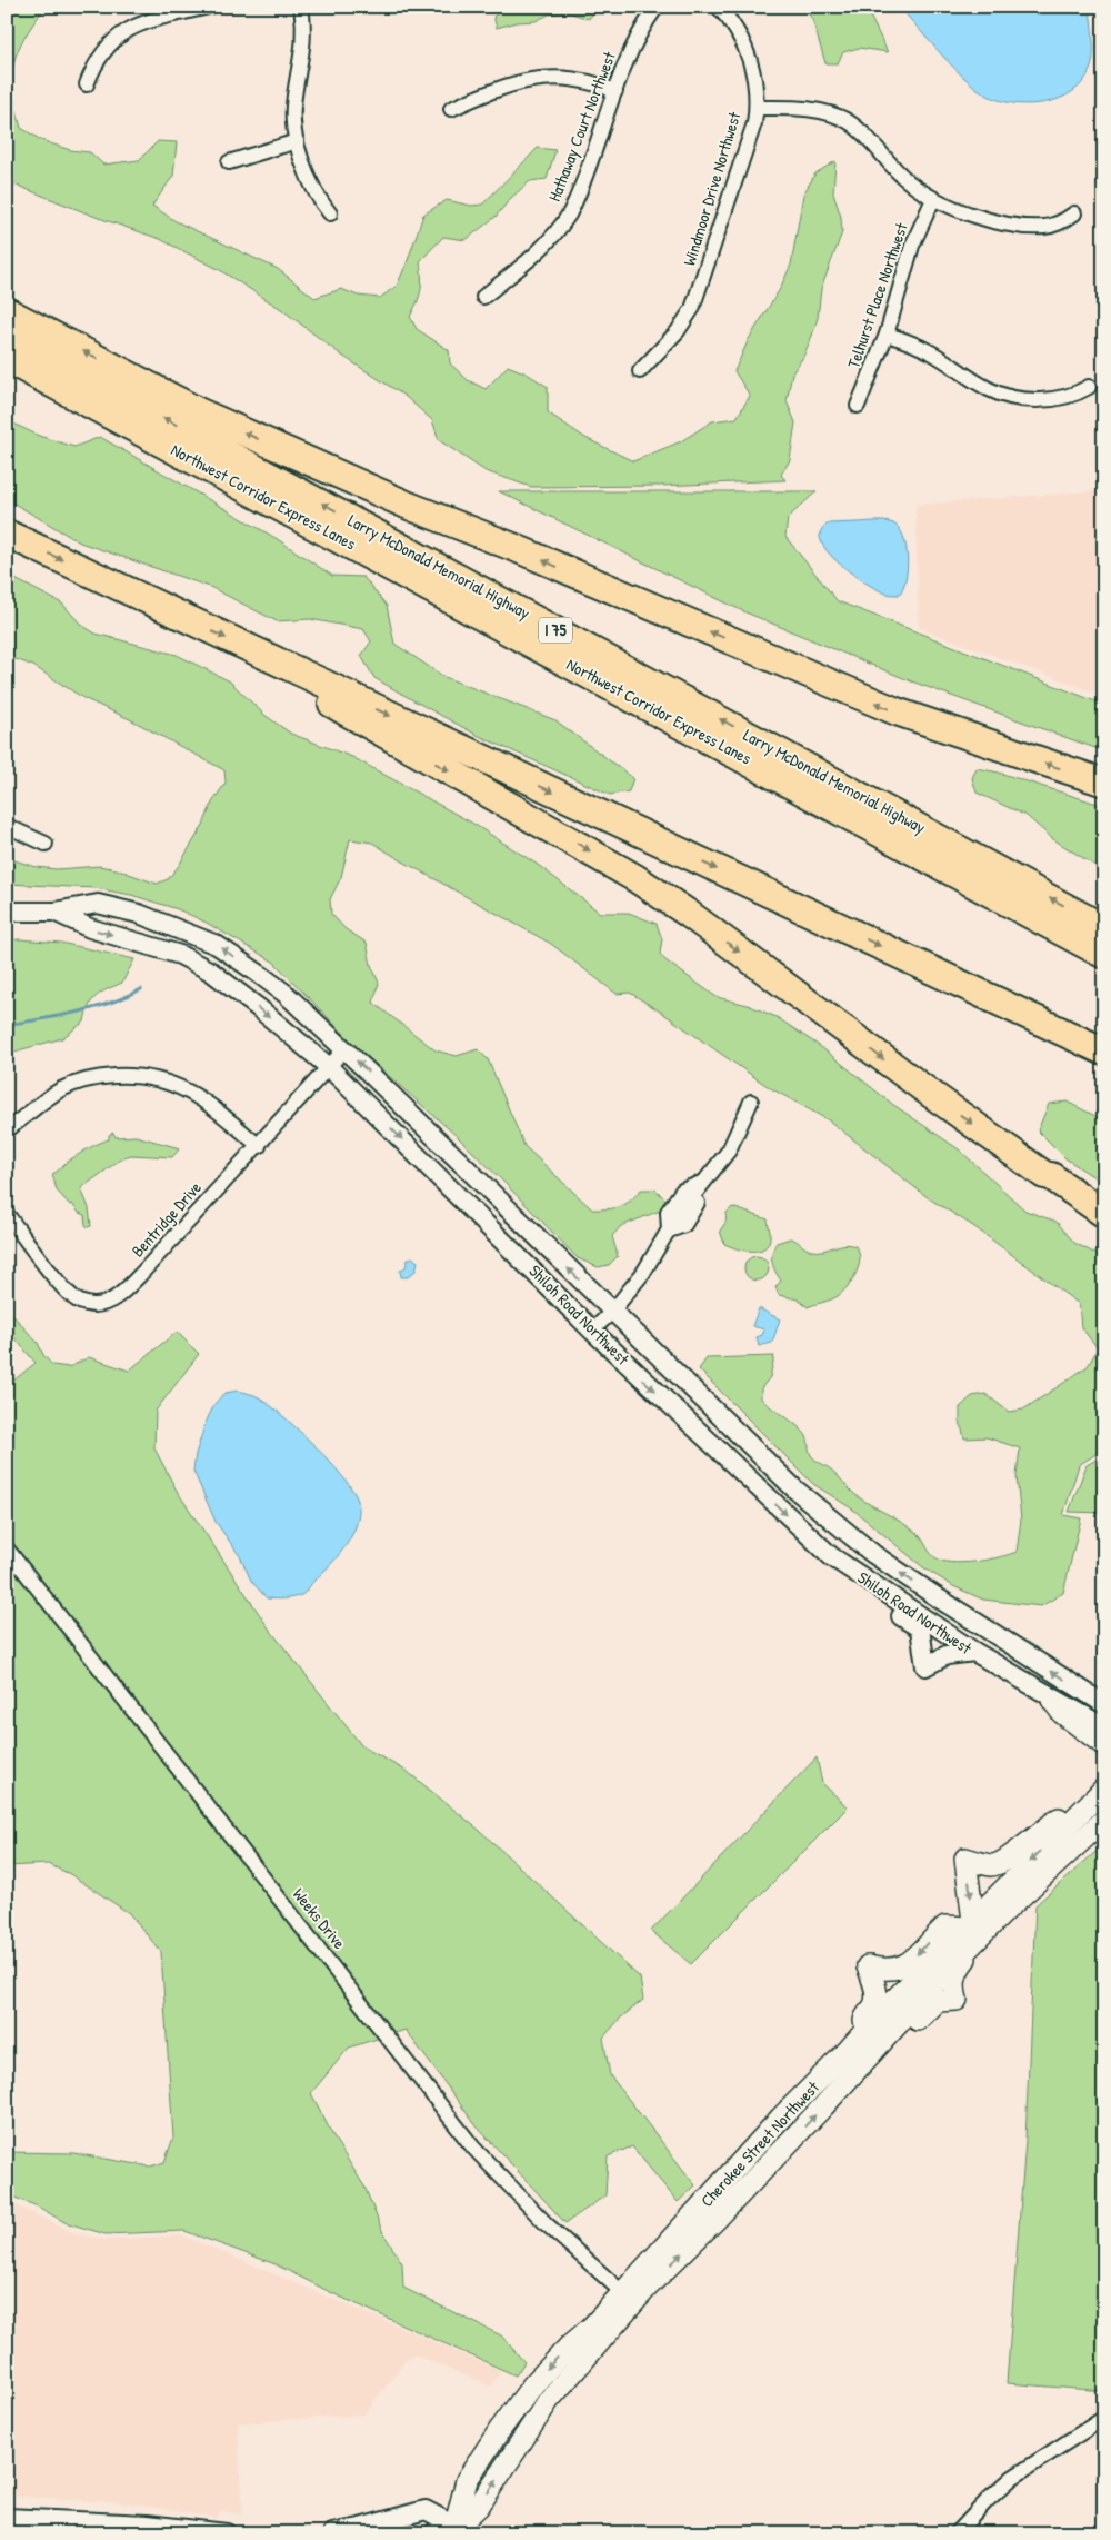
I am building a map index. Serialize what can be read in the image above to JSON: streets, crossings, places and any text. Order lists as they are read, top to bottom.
{
  "streets": {
    "highway": ["Northwest Corridor Express Lanes", "Larry McDonald Memorial Highway", "I 75"],
    "main road": ["Cherokee Street Northwest"],
    "street": [
      "Hathaway Court Northwest",
      "Windmoor Drive Northwest",
      "Telhurst Place Northwest",
      "Bentridge Drive",
      "Shiloh Road Northwest",
      "Weeks Drive"
    ]
  },
  "crossings": [
    ["Bentridge Drive", "Shiloh Road Northwest"],
    ["Weeks Drive", "Cherokee Street Northwest"]
  ]
}
